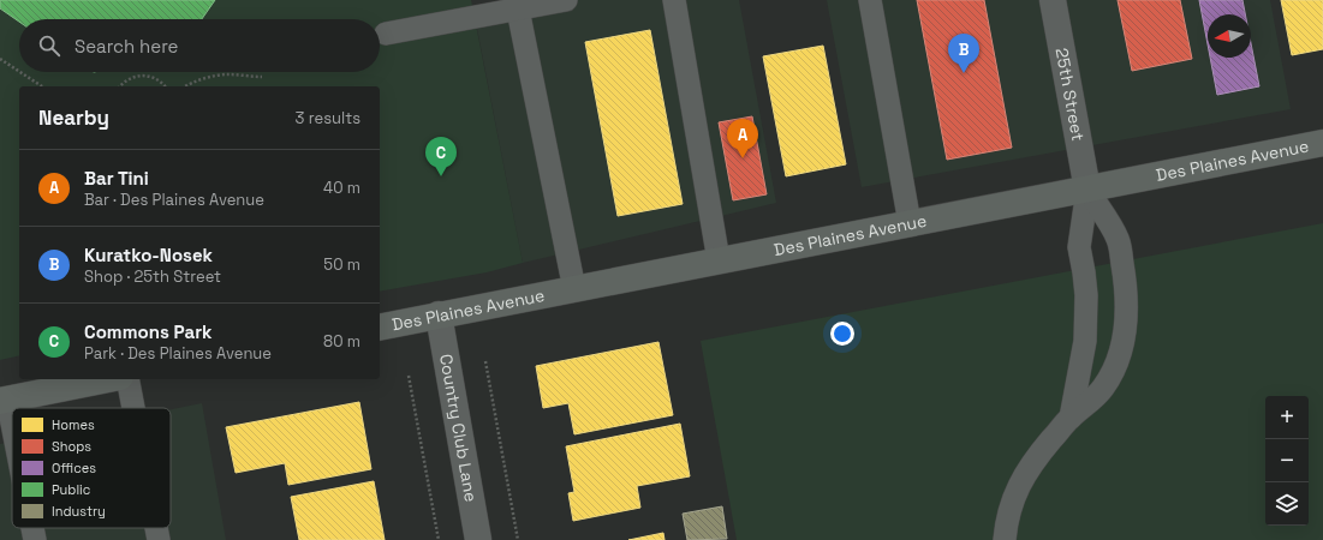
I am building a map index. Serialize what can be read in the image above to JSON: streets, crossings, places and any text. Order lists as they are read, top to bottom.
{
  "streets": {
    "main road": ["Des Plaines Avenue"],
    "street": ["25th Street", "Country Club Lane"]
  },
  "crossings": [
    ["25th Street", "Des Plaines Avenue"],
    ["Des Plaines Avenue", "Country Club Lane"]
  ],
  "legend": [
    "Homes",
    "Shops",
    "Offices",
    "Public",
    "Industry"
  ],
  "north": "left",
  "page": {
    "search": "Search here",
    "pins": ["B", "A", "C"],
    "heading": ["Nearby", "3 results"],
    "list": [
      {
        "mark": "A",
        "name": "Bar Tini",
        "note": "Bar · Des Plaines Avenue",
        "value": "40 m"
      },
      {
        "mark": "B",
        "name": "Kuratko-Nosek",
        "note": "Shop · 25th Street",
        "value": "50 m"
      },
      {
        "mark": "C",
        "name": "Commons Park",
        "note": "Park · Des Plaines Avenue",
        "value": "80 m"
      }
    ],
    "map_buttons": ["+", "−"]
  }
}
